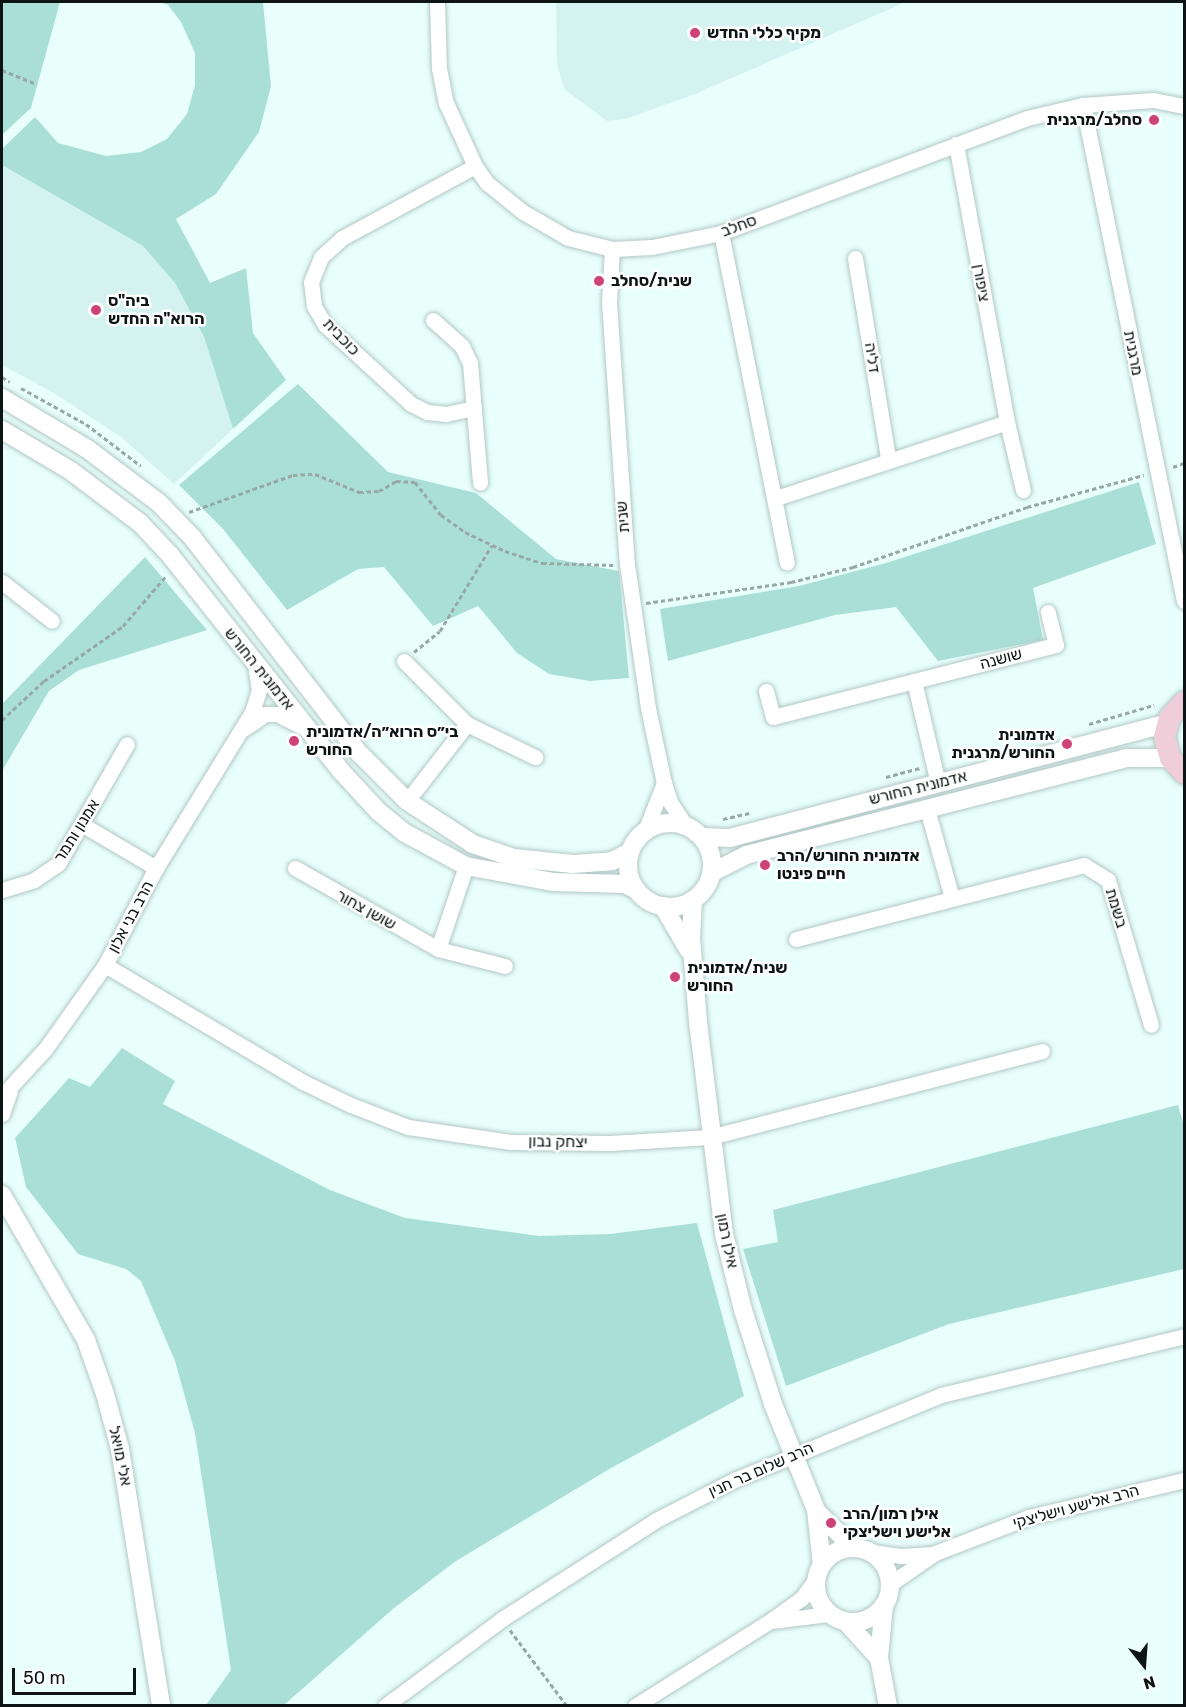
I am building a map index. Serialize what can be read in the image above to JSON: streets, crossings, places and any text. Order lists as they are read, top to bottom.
{
  "streets": {
    "street": [
      "סחלב",
      "ציפורן",
      "כוכבית",
      "מרגנית",
      "דליה",
      "שנית",
      "שושנה",
      "אדמונית החורש",
      "אמנון ותמר",
      "בשמת",
      "שושן צחור",
      "הרב בני אלון",
      "יצחק נבון",
      "אילן רמון",
      "אלי מויאל",
      "הרב שלום בר חנין",
      "הרב אלישע וישליצקי"
    ]
  },
  "crossings": [
    ["סחלב", "ציפורן"],
    ["סחלב", "כוכבית"],
    ["סחלב", "מרגנית"],
    ["סחלב", "שנית"],
    ["שנית", "אדמונית החורש"],
    ["שנית", "אילן רמון"],
    ["אדמונית החורש", "הרב בני אלון"],
    ["אדמונית החורש", "אילן רמון"],
    ["הרב בני אלון", "יצחק נבון"],
    ["יצחק נבון", "אילן רמון"],
    ["אילן רמון", "הרב שלום בר חנין"],
    ["אילן רמון", "הרב אלישע וישליצקי"]
  ],
  "places": [
    "מקיף כללי החדש",
    "סחלב/מרגנית",
    "שנית/סחלב",
    "ביה\"ס הרוא\"ה החדש",
    "בי״ס הרוא״ה/אדמונית החורש",
    "אדמונית החורש/מרגנית",
    "אדמונית החורש/הרב חיים פינטו",
    "שנית/אדמונית החורש",
    "אילן רמון/הרב אלישע וישליצקי"
  ],
  "scale_bar": "50 m",
  "north": "bottom"
}
